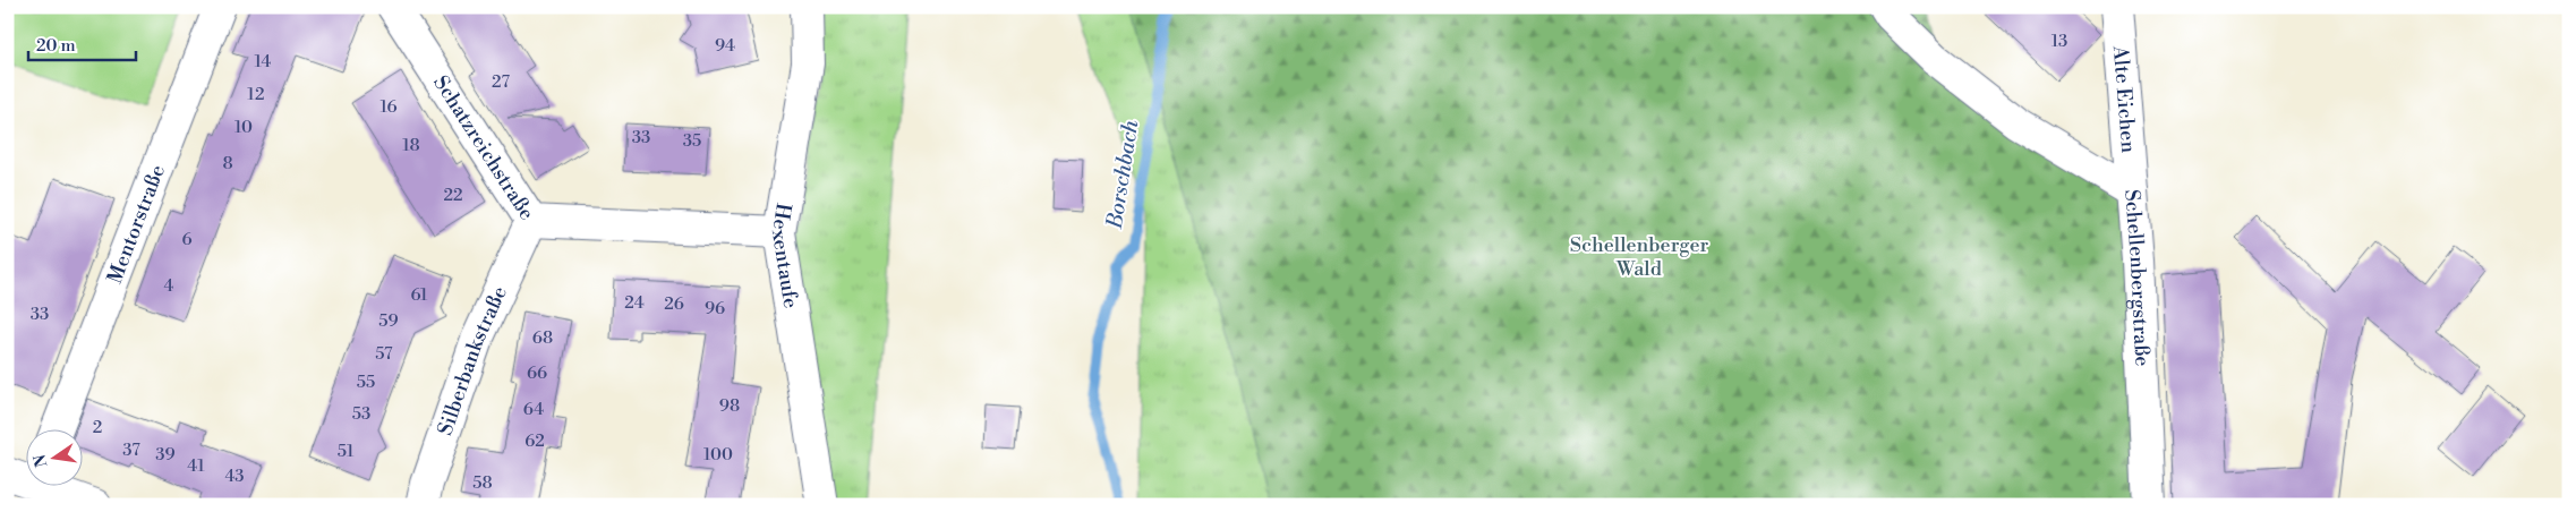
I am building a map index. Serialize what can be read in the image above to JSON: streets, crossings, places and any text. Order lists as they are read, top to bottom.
{
  "streets": {
    "street": [
      "Alte Eichen",
      "Schatzreichstraße",
      "Mentorstraße",
      "Hexentaufe",
      "Schellenbergstraße",
      "Silberbankstraße"
    ]
  },
  "crossings": [
    ["Alte Eichen", "Schellenbergstraße"],
    ["Schatzreichstraße", "Hexentaufe"],
    ["Schatzreichstraße", "Silberbankstraße"]
  ],
  "water": ["Borschbach"],
  "parks": ["Schellenberger Wald"],
  "house_numbers": [
    "13",
    "94",
    "14",
    "27",
    "12",
    "16",
    "10",
    "33",
    "35",
    "18",
    "8",
    "22",
    "6",
    "4",
    "61",
    "24",
    "26",
    "96",
    "33",
    "59",
    "68",
    "57",
    "66",
    "55",
    "98",
    "64",
    "53",
    "2",
    "62",
    "37",
    "51",
    "39",
    "100",
    "41",
    "43",
    "58"
  ],
  "scale_bar": "20 m",
  "north": "left"
}
